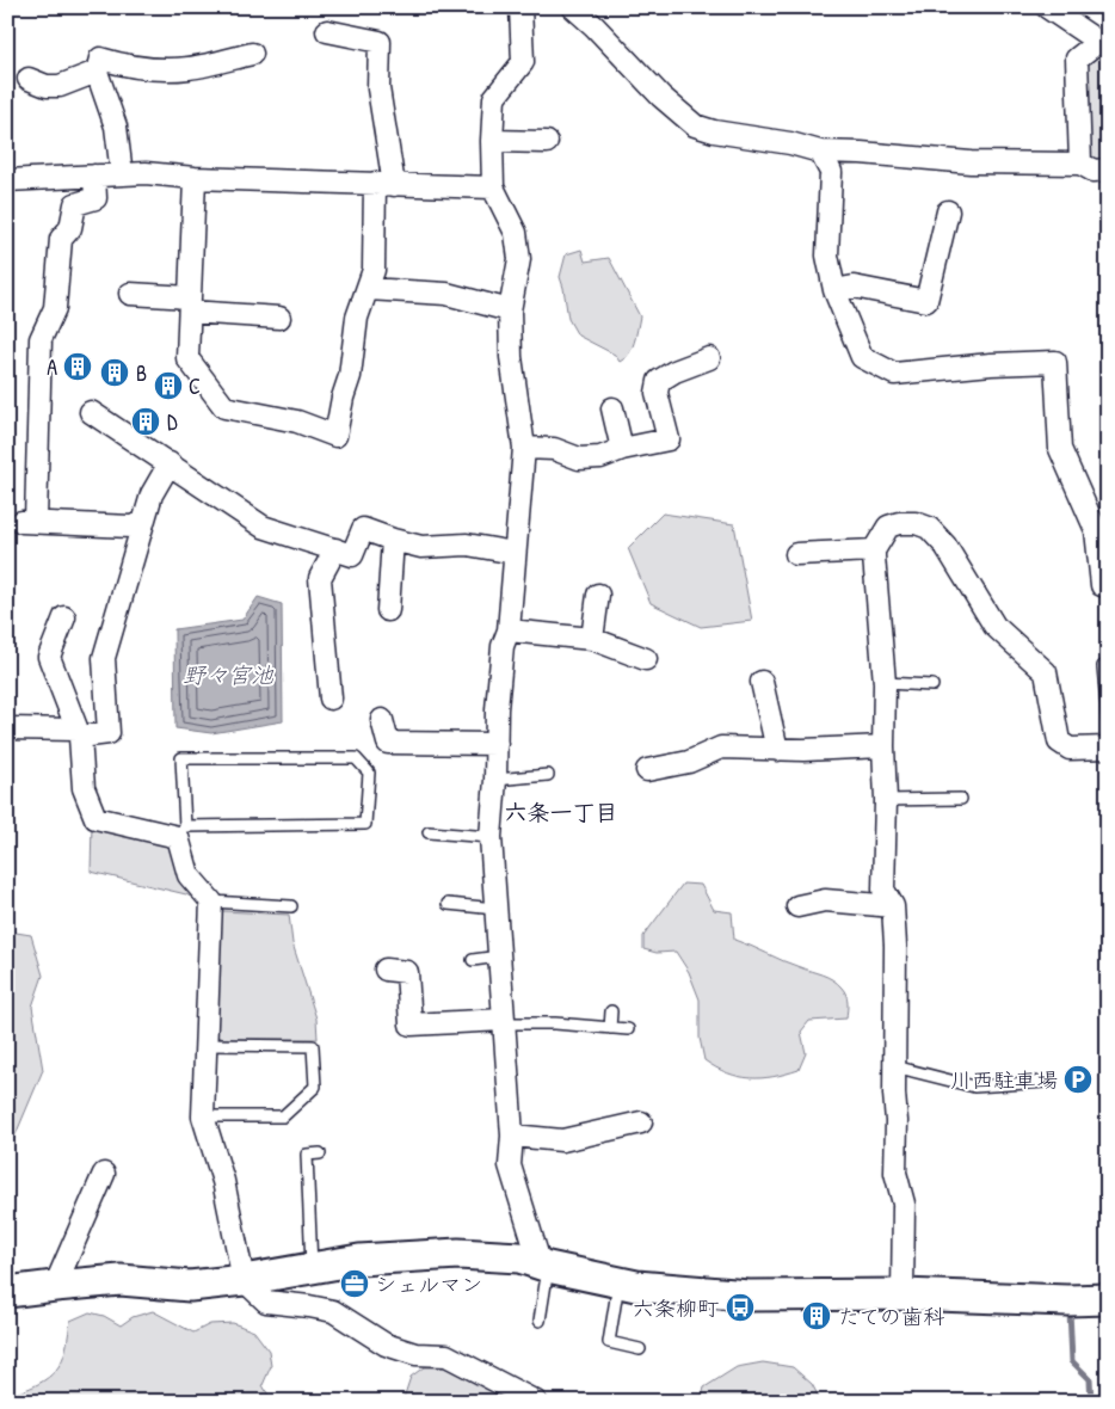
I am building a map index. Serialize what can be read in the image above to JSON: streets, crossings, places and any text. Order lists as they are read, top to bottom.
{
  "districts": ["六条一丁目"],
  "water": ["野々宮池"],
  "places": {
    "building": [
      "A",
      "B",
      "C",
      "D",
      "たての歯科"
    ],
    "parking": ["川西駐車場"],
    "office": ["シェルマン"],
    "bus stop": ["六条柳町"]
  }
}
